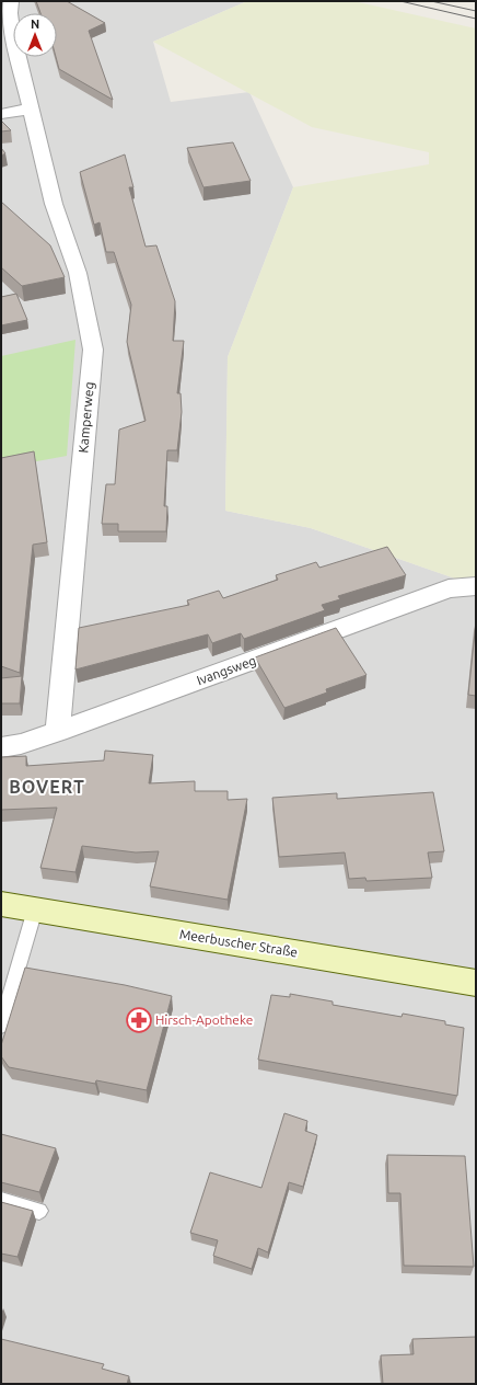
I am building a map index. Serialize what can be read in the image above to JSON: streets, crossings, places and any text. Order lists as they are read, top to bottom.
{
  "streets": {
    "main road": ["Meerbuscher Straße"],
    "street": ["Kamperweg", "Ivangsweg"]
  },
  "crossings": [
    ["Kamperweg", "Ivangsweg"]
  ],
  "districts": ["BOVERT"],
  "places": {
    "pharmacy": ["Hirsch-Apotheke"]
  },
  "north": "top"
}
